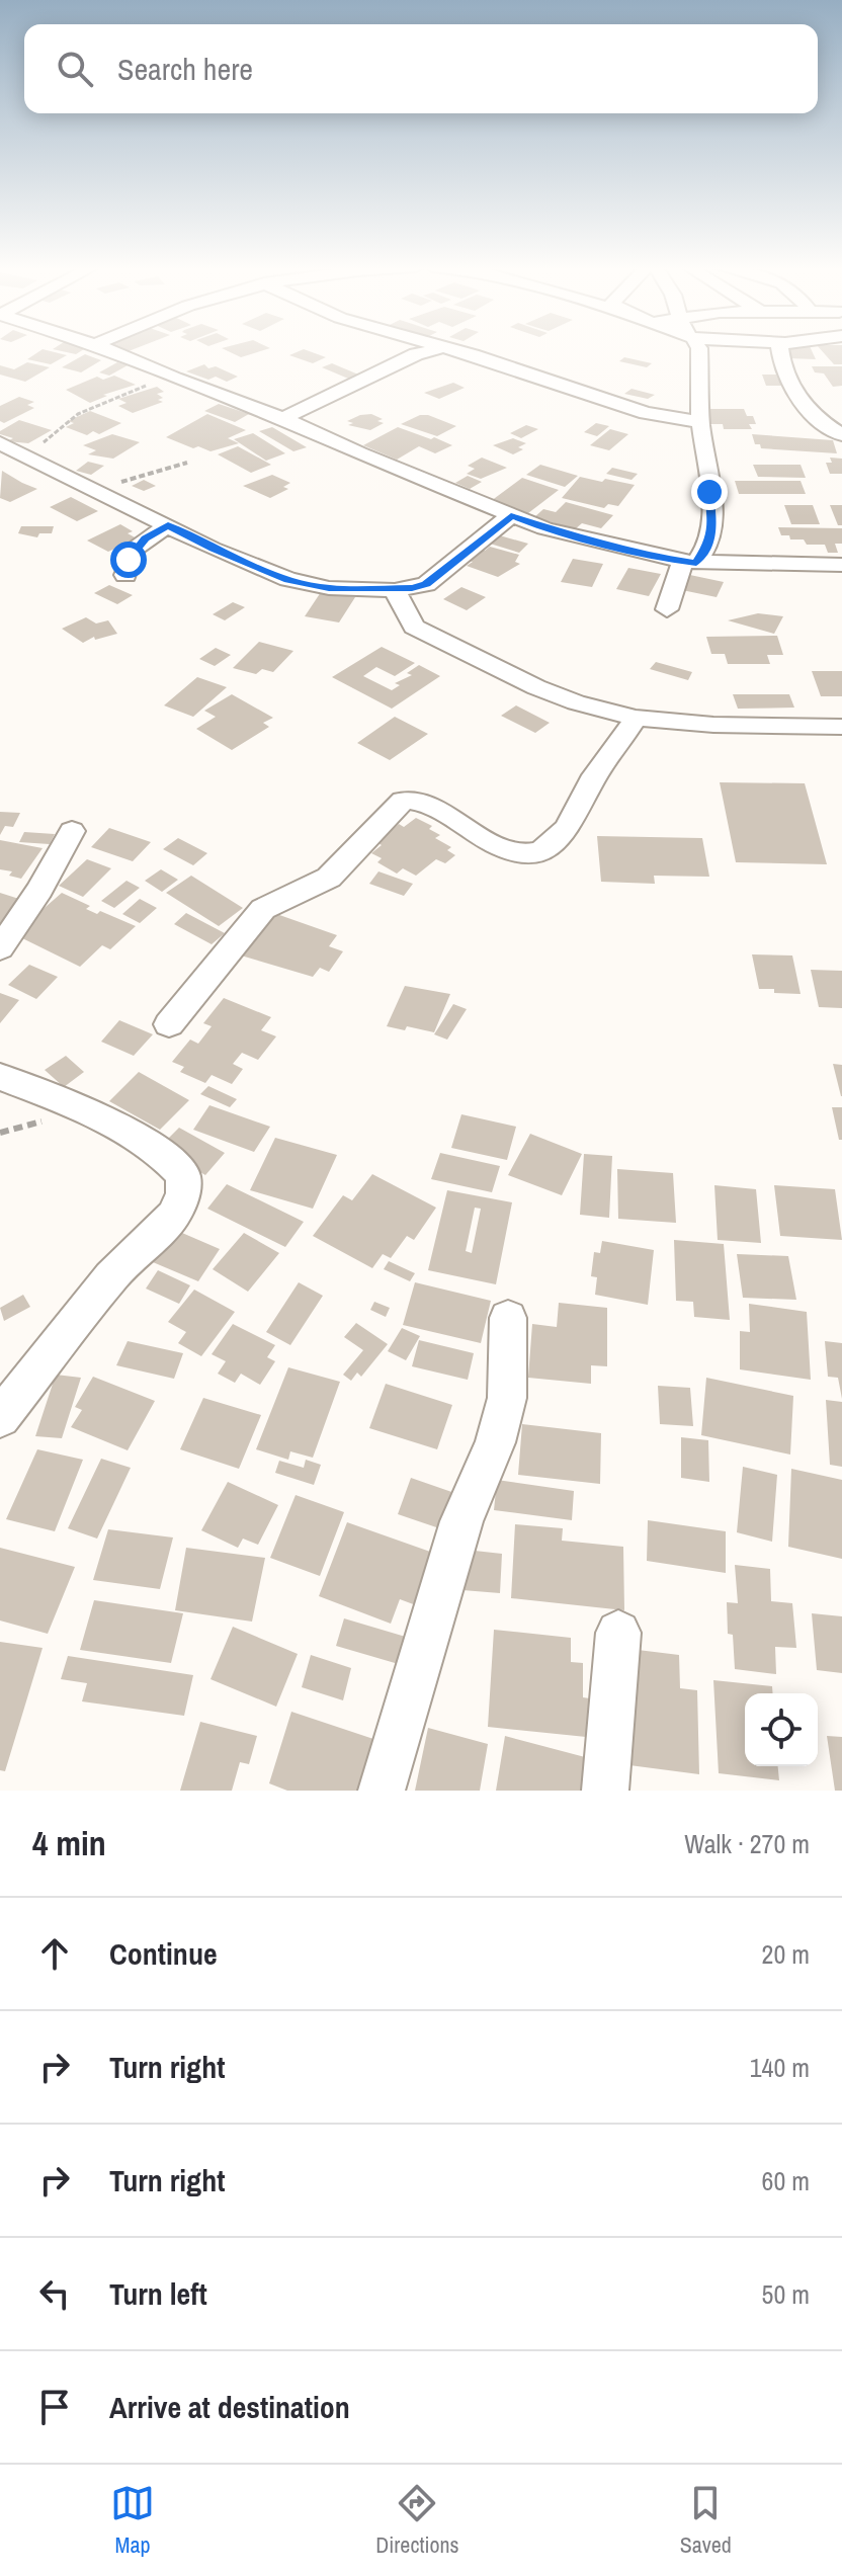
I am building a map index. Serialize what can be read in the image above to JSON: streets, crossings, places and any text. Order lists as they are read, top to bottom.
{
  "page": {
    "search": "Search here",
    "heading": ["4 min", "Walk · 270 m"],
    "list": [
      ["Continue", "20 m"],
      ["Turn right", "140 m"],
      ["Turn right", "60 m"],
      ["Turn left", "50 m"],
      "Arrive at destination"
    ],
    "nav": ["Map", "Directions", "Saved"]
  }
}
